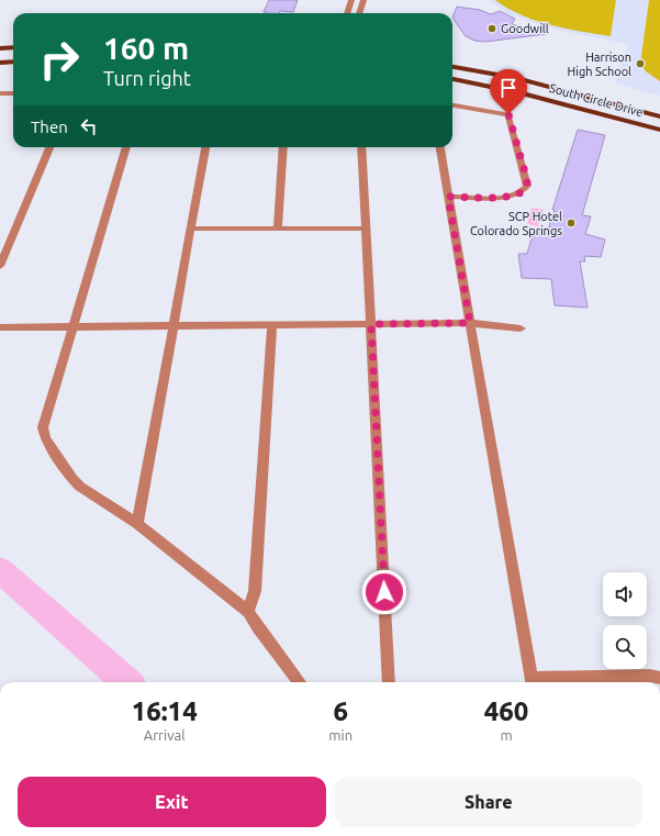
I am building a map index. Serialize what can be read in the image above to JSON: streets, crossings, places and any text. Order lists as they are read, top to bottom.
{
  "streets": {
    "main road": ["South Circle Drive"]
  },
  "places": ["Goodwill", "Harrison High School", "SCP Hotel Colorado Springs"],
  "page": {
    "turn": ["160 m", "Turn right"],
    "then": "Then",
    "eta": [
      "16:14",
      "Arrival",
      "6",
      "min",
      "460",
      "m"
    ],
    "buttons": ["Exit", "Share"]
  }
}
